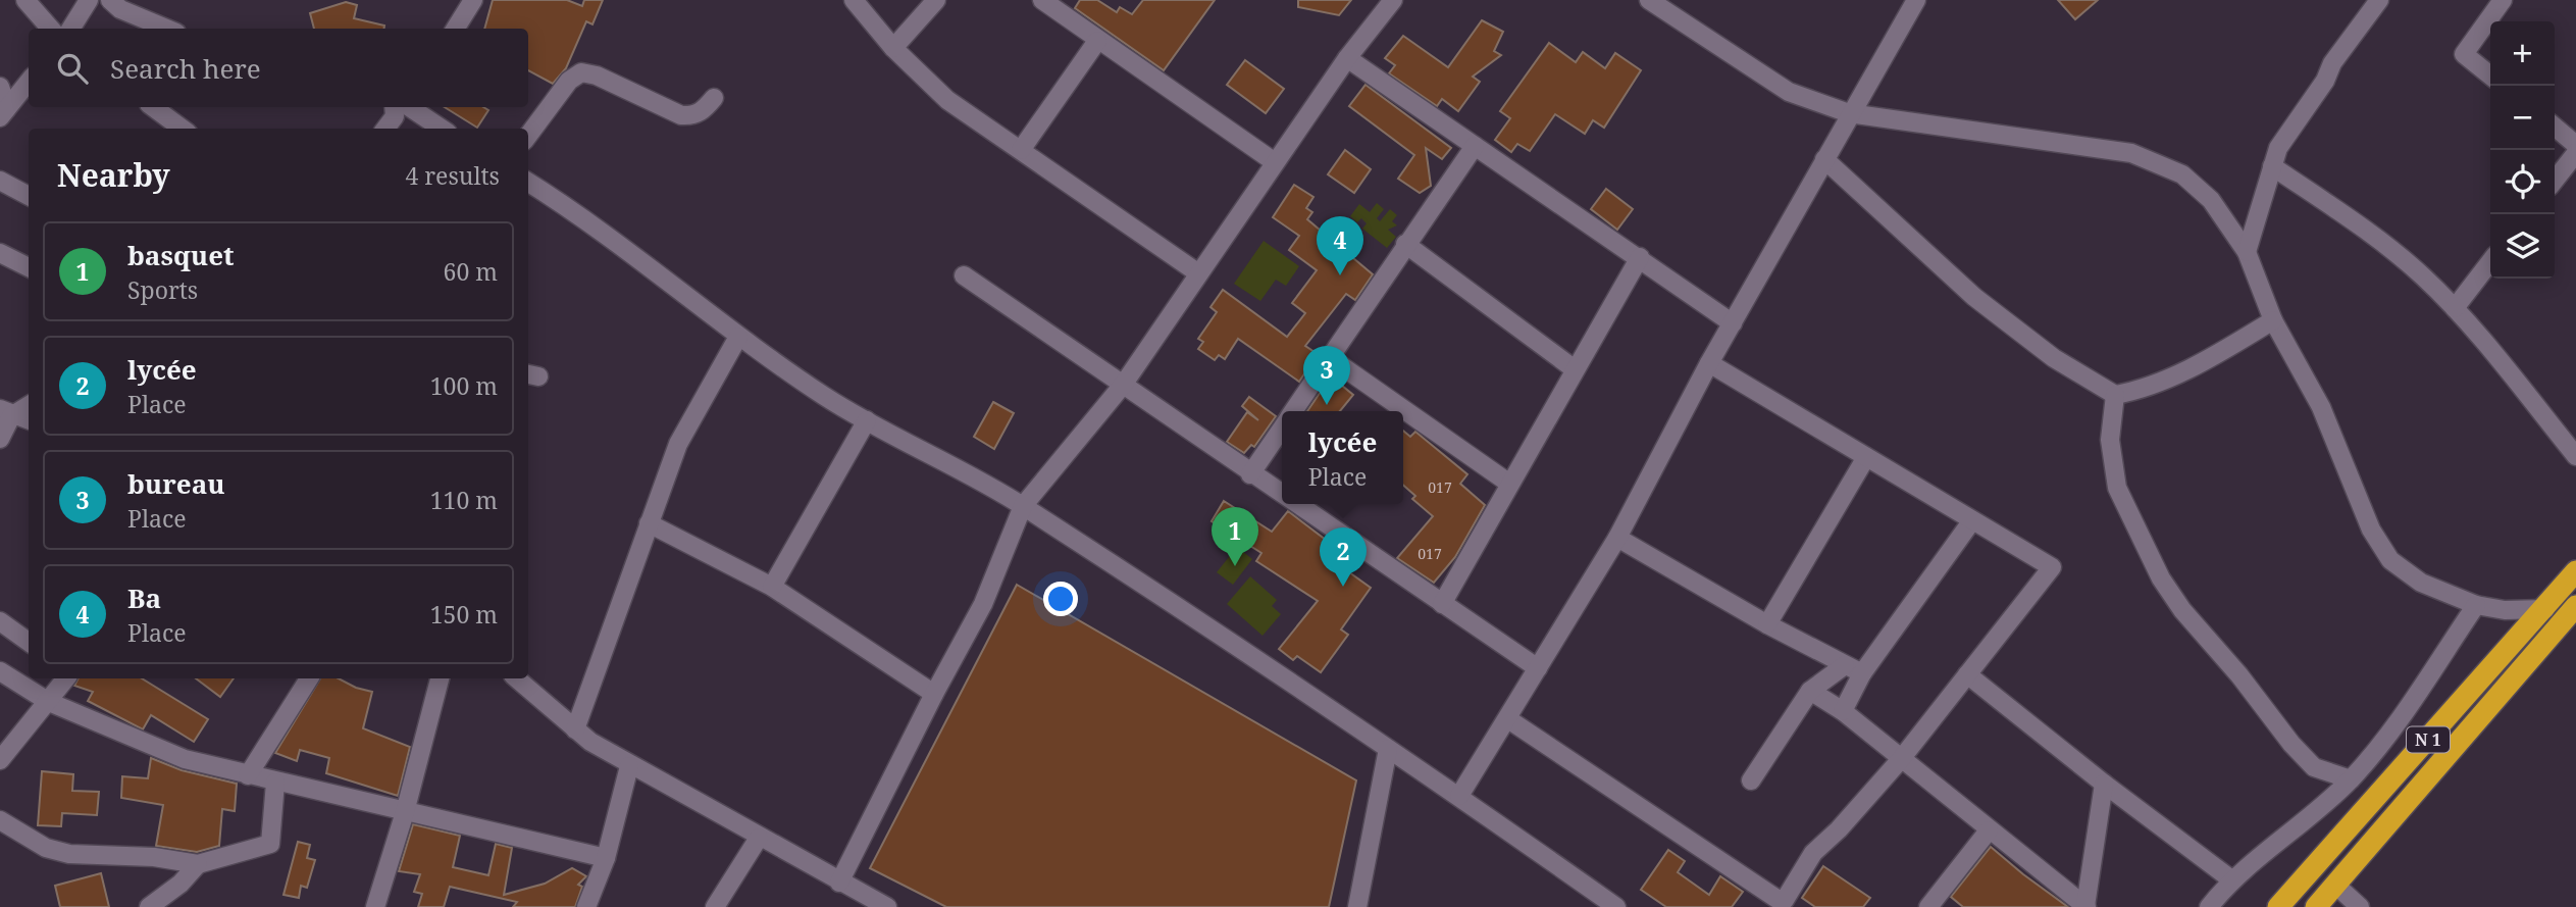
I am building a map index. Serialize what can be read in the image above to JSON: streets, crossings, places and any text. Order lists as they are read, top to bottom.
{
  "streets": {
    "highway": ["N 1"]
  },
  "house_numbers": ["017", "017"],
  "page": {
    "map_buttons": ["+", "−"],
    "search": "Search here",
    "heading": ["Nearby", "4 results"],
    "pins": [
      "4",
      "3",
      "1",
      "2"
    ],
    "list": [
      {
        "mark": "1",
        "name": "basquet",
        "note": "Sports",
        "value": "60 m"
      },
      {
        "mark": "2",
        "name": "lycée",
        "note": "Place",
        "value": "100 m"
      },
      {
        "mark": "3",
        "name": "bureau",
        "note": "Place",
        "value": "110 m"
      },
      {
        "mark": "4",
        "name": "Ba",
        "note": "Place",
        "value": "150 m"
      }
    ],
    "popup": ["lycée", "Place"]
  }
}
